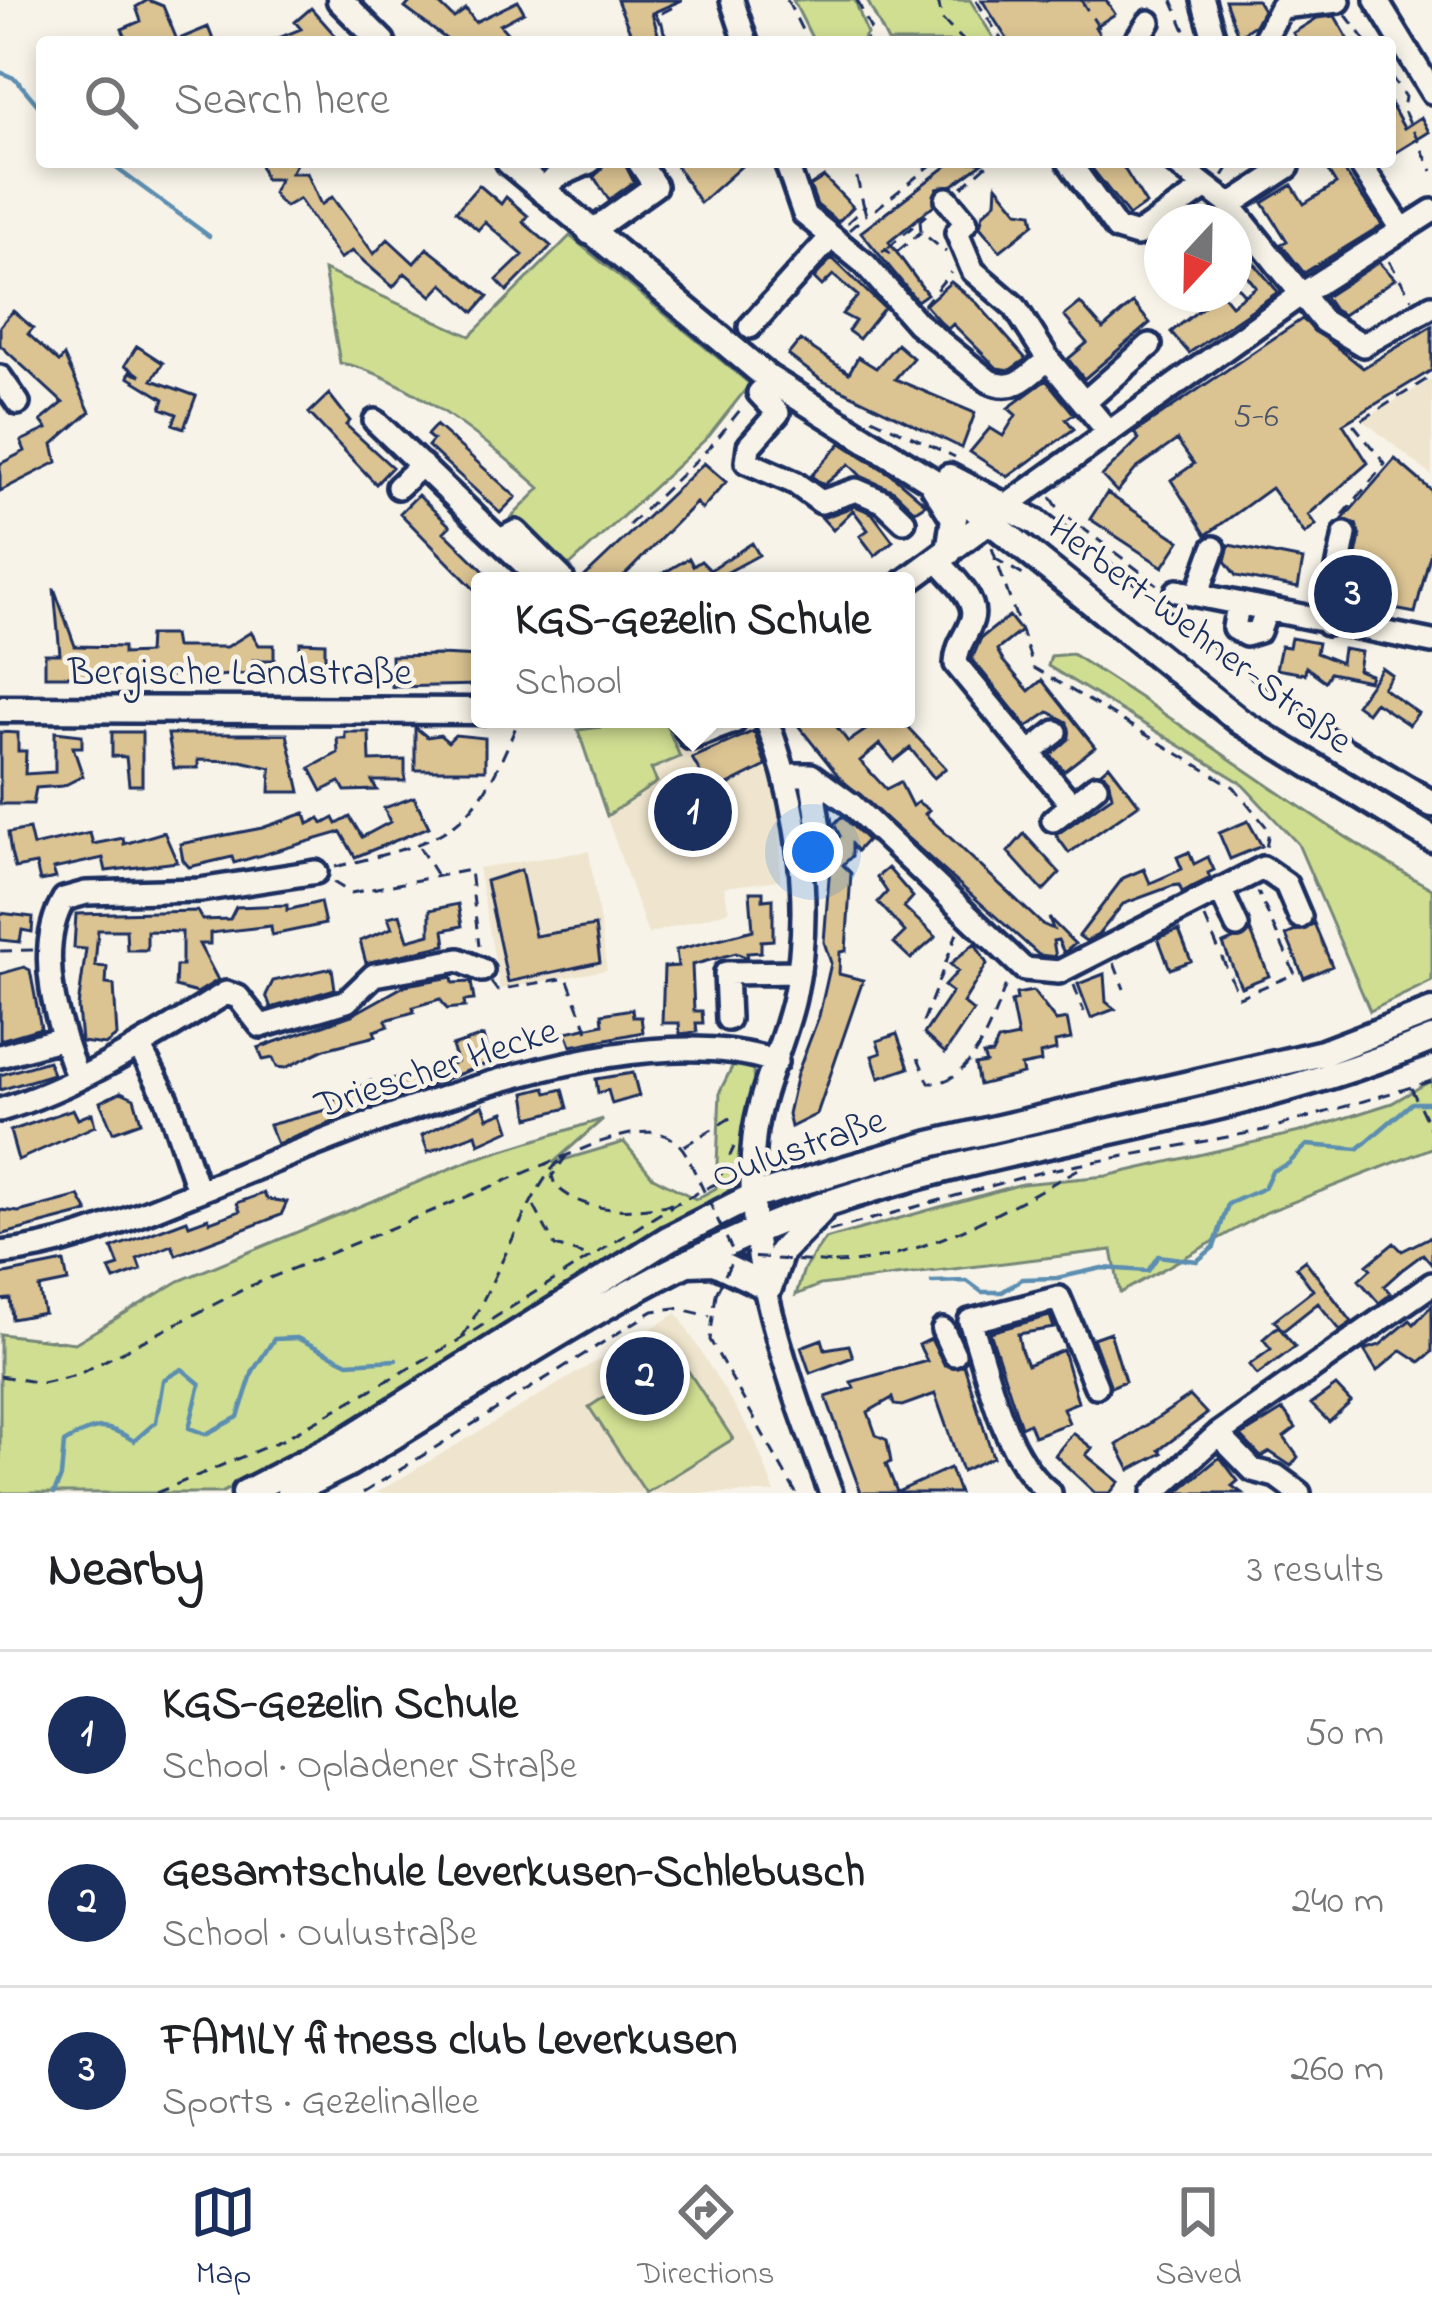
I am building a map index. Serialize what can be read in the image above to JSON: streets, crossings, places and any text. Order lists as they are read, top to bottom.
{
  "streets": {
    "main road": ["Herbert-Wehner-Straße", "Bergische Landstraße", "Oulustraße"],
    "street": ["Driescher Hecke"]
  },
  "house_numbers": ["5-6"],
  "north": "bottom",
  "page": {
    "search": "Search here",
    "pins": ["3", "1", "2"],
    "popup": ["KGS-Gezelin Schule", "School"],
    "heading": ["Nearby", "3 results"],
    "list": [
      {
        "mark": "1",
        "name": "KGS-Gezelin Schule",
        "note": "School · Opladener Straße",
        "value": "50 m"
      },
      {
        "mark": "2",
        "name": "Gesamtschule Leverkusen-Schlebusch",
        "note": "School · Oulustraße",
        "value": "240 m"
      },
      {
        "mark": "3",
        "name": "FAMILY fitness club Leverkusen",
        "note": "Sports · Gezelinallee",
        "value": "260 m"
      }
    ],
    "nav": ["Map", "Directions", "Saved"]
  }
}
